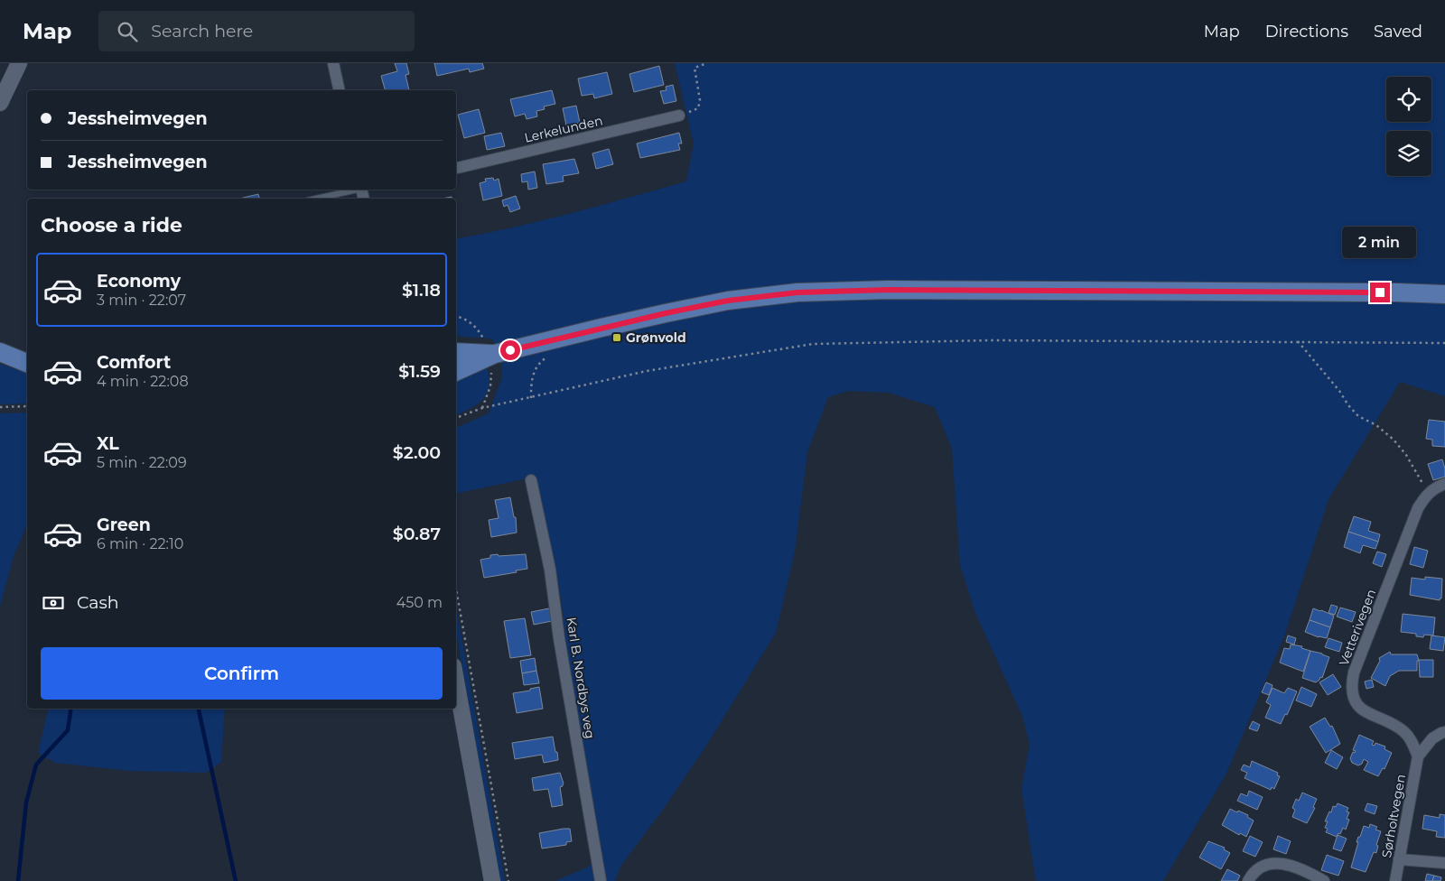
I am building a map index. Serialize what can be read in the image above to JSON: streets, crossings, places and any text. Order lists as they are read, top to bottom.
{
  "streets": {
    "street": [
      "Lerkelunden",
      "Vetterivegen",
      "Karl B. Nordbys veg",
      "Sørholtvegen"
    ]
  },
  "crossings": [
    ["Vetterivegen", "Sørholtvegen"]
  ],
  "places": {
    "transit": ["Grønvold"]
  },
  "page": {
    "header": "Map",
    "search": "Search here",
    "nav": ["Map", "Directions", "Saved"],
    "banner": ["Jessheimvegen", "Jessheimvegen"],
    "heading": "Choose a ride",
    "bubble": "2 min",
    "list": [
      {
        "name": "Economy",
        "note": "3 min · 22:07",
        "value": "$1.18"
      },
      {
        "name": "Comfort",
        "note": "4 min · 22:08",
        "value": "$1.59"
      },
      {
        "name": "XL",
        "note": "5 min · 22:09",
        "value": "$2.00"
      },
      {
        "name": "Green",
        "note": "6 min · 22:10",
        "value": "$0.87"
      }
    ],
    "pay": ["Cash", "450 m"],
    "buttons": "Confirm"
  }
}
